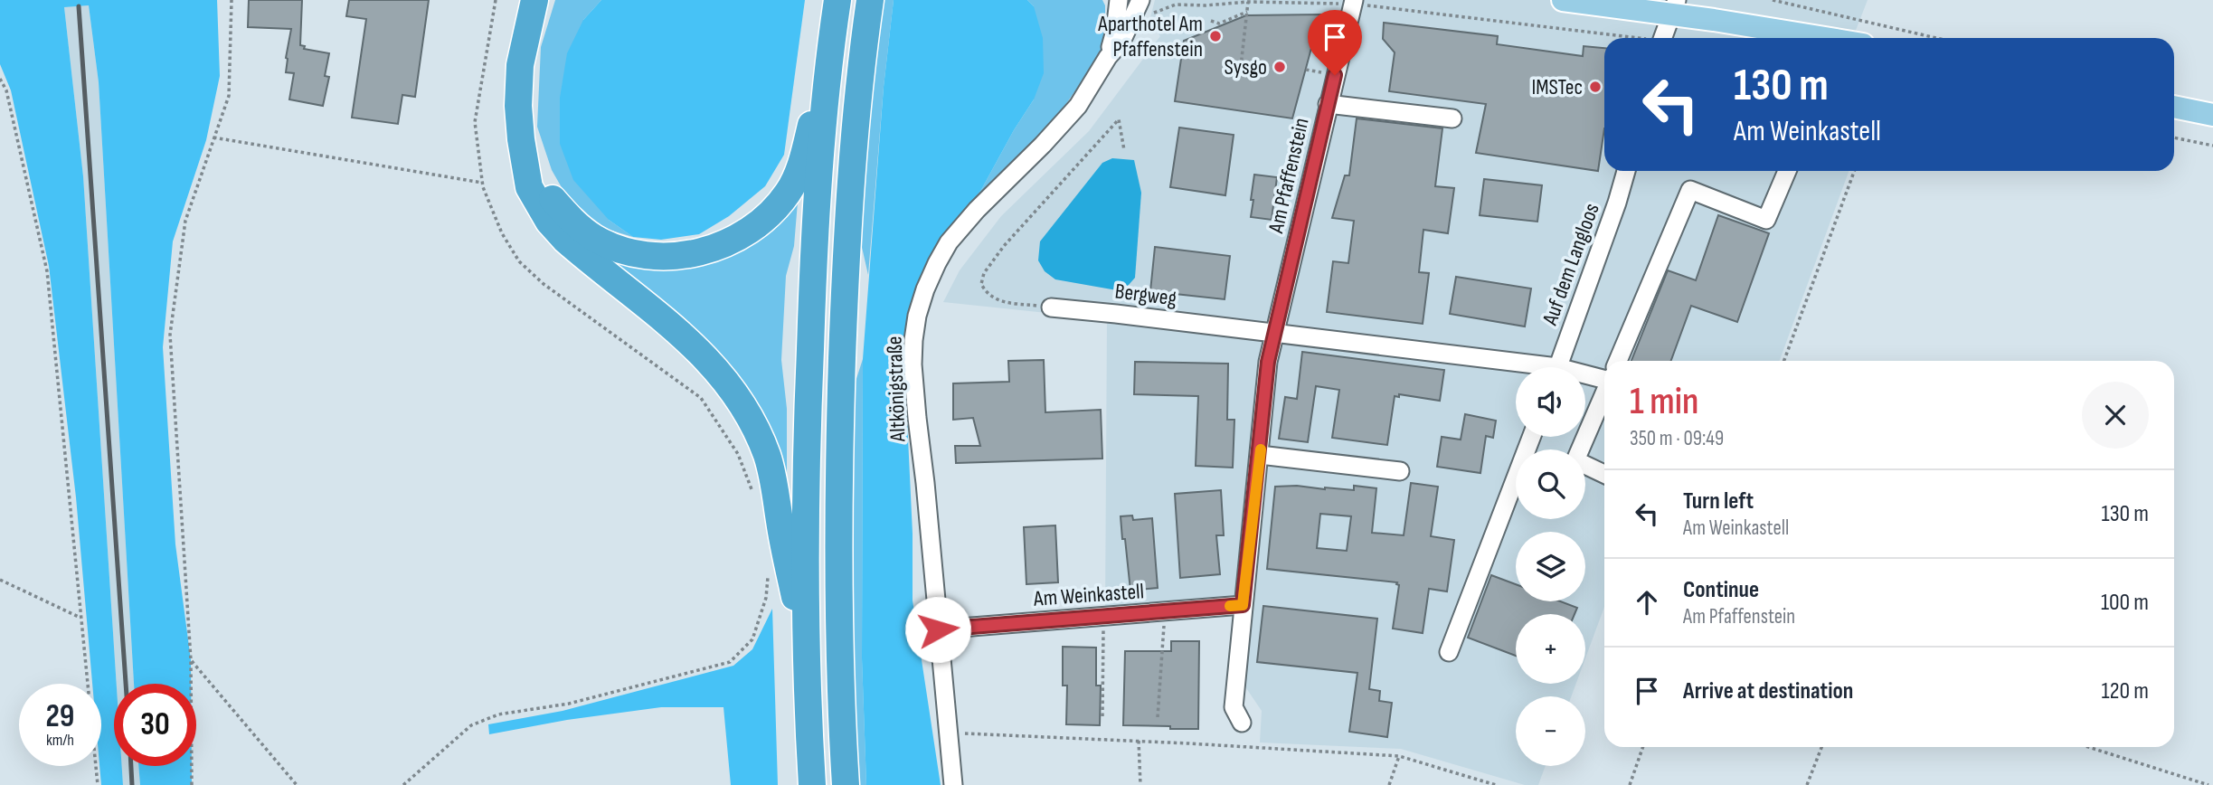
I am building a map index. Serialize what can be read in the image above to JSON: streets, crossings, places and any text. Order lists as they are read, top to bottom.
{
  "streets": {
    "street": [
      "Am Pfaffenstein",
      "Auf dem Langloos",
      "Bergweg",
      "Altkönigstraße",
      "Am Weinkastell"
    ]
  },
  "crossings": [
    ["Am Pfaffenstein", "Bergweg"],
    ["Altkönigstraße", "Am Weinkastell"]
  ],
  "places": ["Aparthotel Am Pfaffenstein", "Sysgo", "IMSTec"],
  "page": {
    "turn": ["130 m", "Am Weinkastell"],
    "heading": ["1 min", "350 m · 09:49"],
    "map_buttons": ["+", "−"],
    "list": [
      {
        "name": "Turn left",
        "note": "Am Weinkastell",
        "value": "130 m"
      },
      {
        "name": "Continue",
        "note": "Am Pfaffenstein",
        "value": "100 m"
      },
      {
        "name": "Arrive at destination",
        "value": "120 m"
      }
    ],
    "speed": "29 km/h",
    "limit": "30"
  }
}
